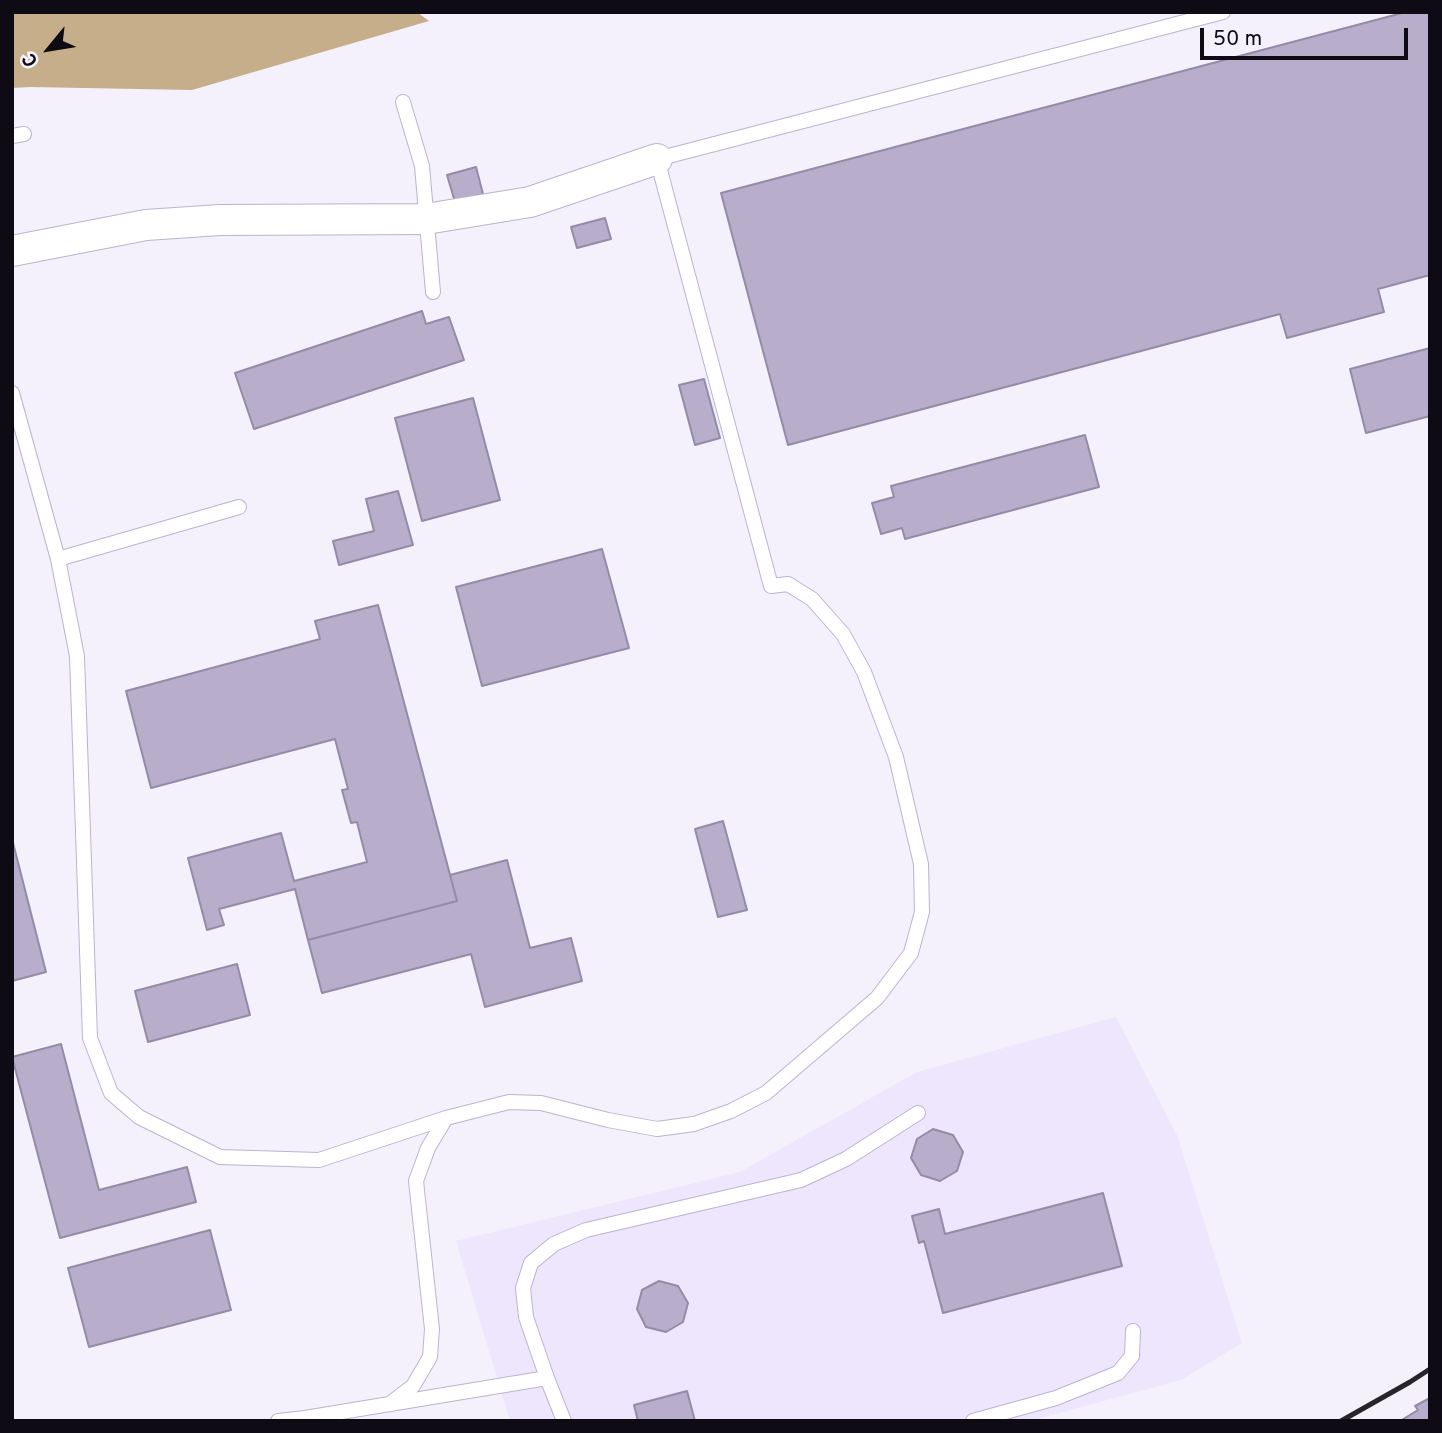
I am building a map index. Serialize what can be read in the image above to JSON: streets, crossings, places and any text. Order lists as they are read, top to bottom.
{
  "scale_bar": "50 m",
  "north": "bottom left"
}
